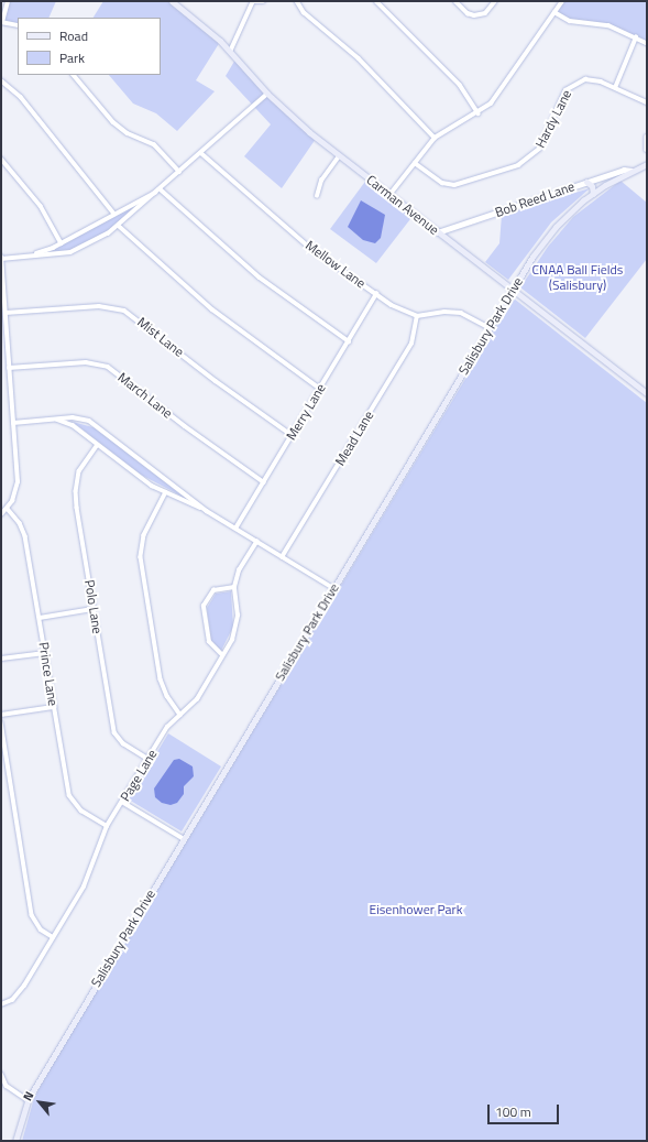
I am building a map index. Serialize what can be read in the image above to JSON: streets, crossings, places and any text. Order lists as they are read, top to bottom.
{
  "streets": {
    "main road": ["Carman Avenue", "Salisbury Park Drive"],
    "street": [
      "Hardy Lane",
      "Bob Reed Lane",
      "Mellow Lane",
      "Mist Lane",
      "March Lane",
      "Merry Lane",
      "Mead Lane",
      "Polo Lane",
      "Prince Lane",
      "Page Lane"
    ]
  },
  "crossings": [
    ["Bob Reed Lane", "Carman Avenue"],
    ["Bob Reed Lane", "Salisbury Park Drive"],
    ["Carman Avenue", "Salisbury Park Drive"],
    ["Mellow Lane", "Salisbury Park Drive"],
    ["Mellow Lane", "Merry Lane"],
    ["Mellow Lane", "Mead Lane"],
    ["Mist Lane", "Merry Lane"],
    ["March Lane", "Merry Lane"],
    ["Polo Lane", "Page Lane"],
    ["Prince Lane", "Page Lane"]
  ],
  "parks": ["CNAA Ball Fields (Salisbury)", "Eisenhower Park"],
  "legend": ["Road", "Park"],
  "scale_bar": "100 m",
  "north": "top left"
}
